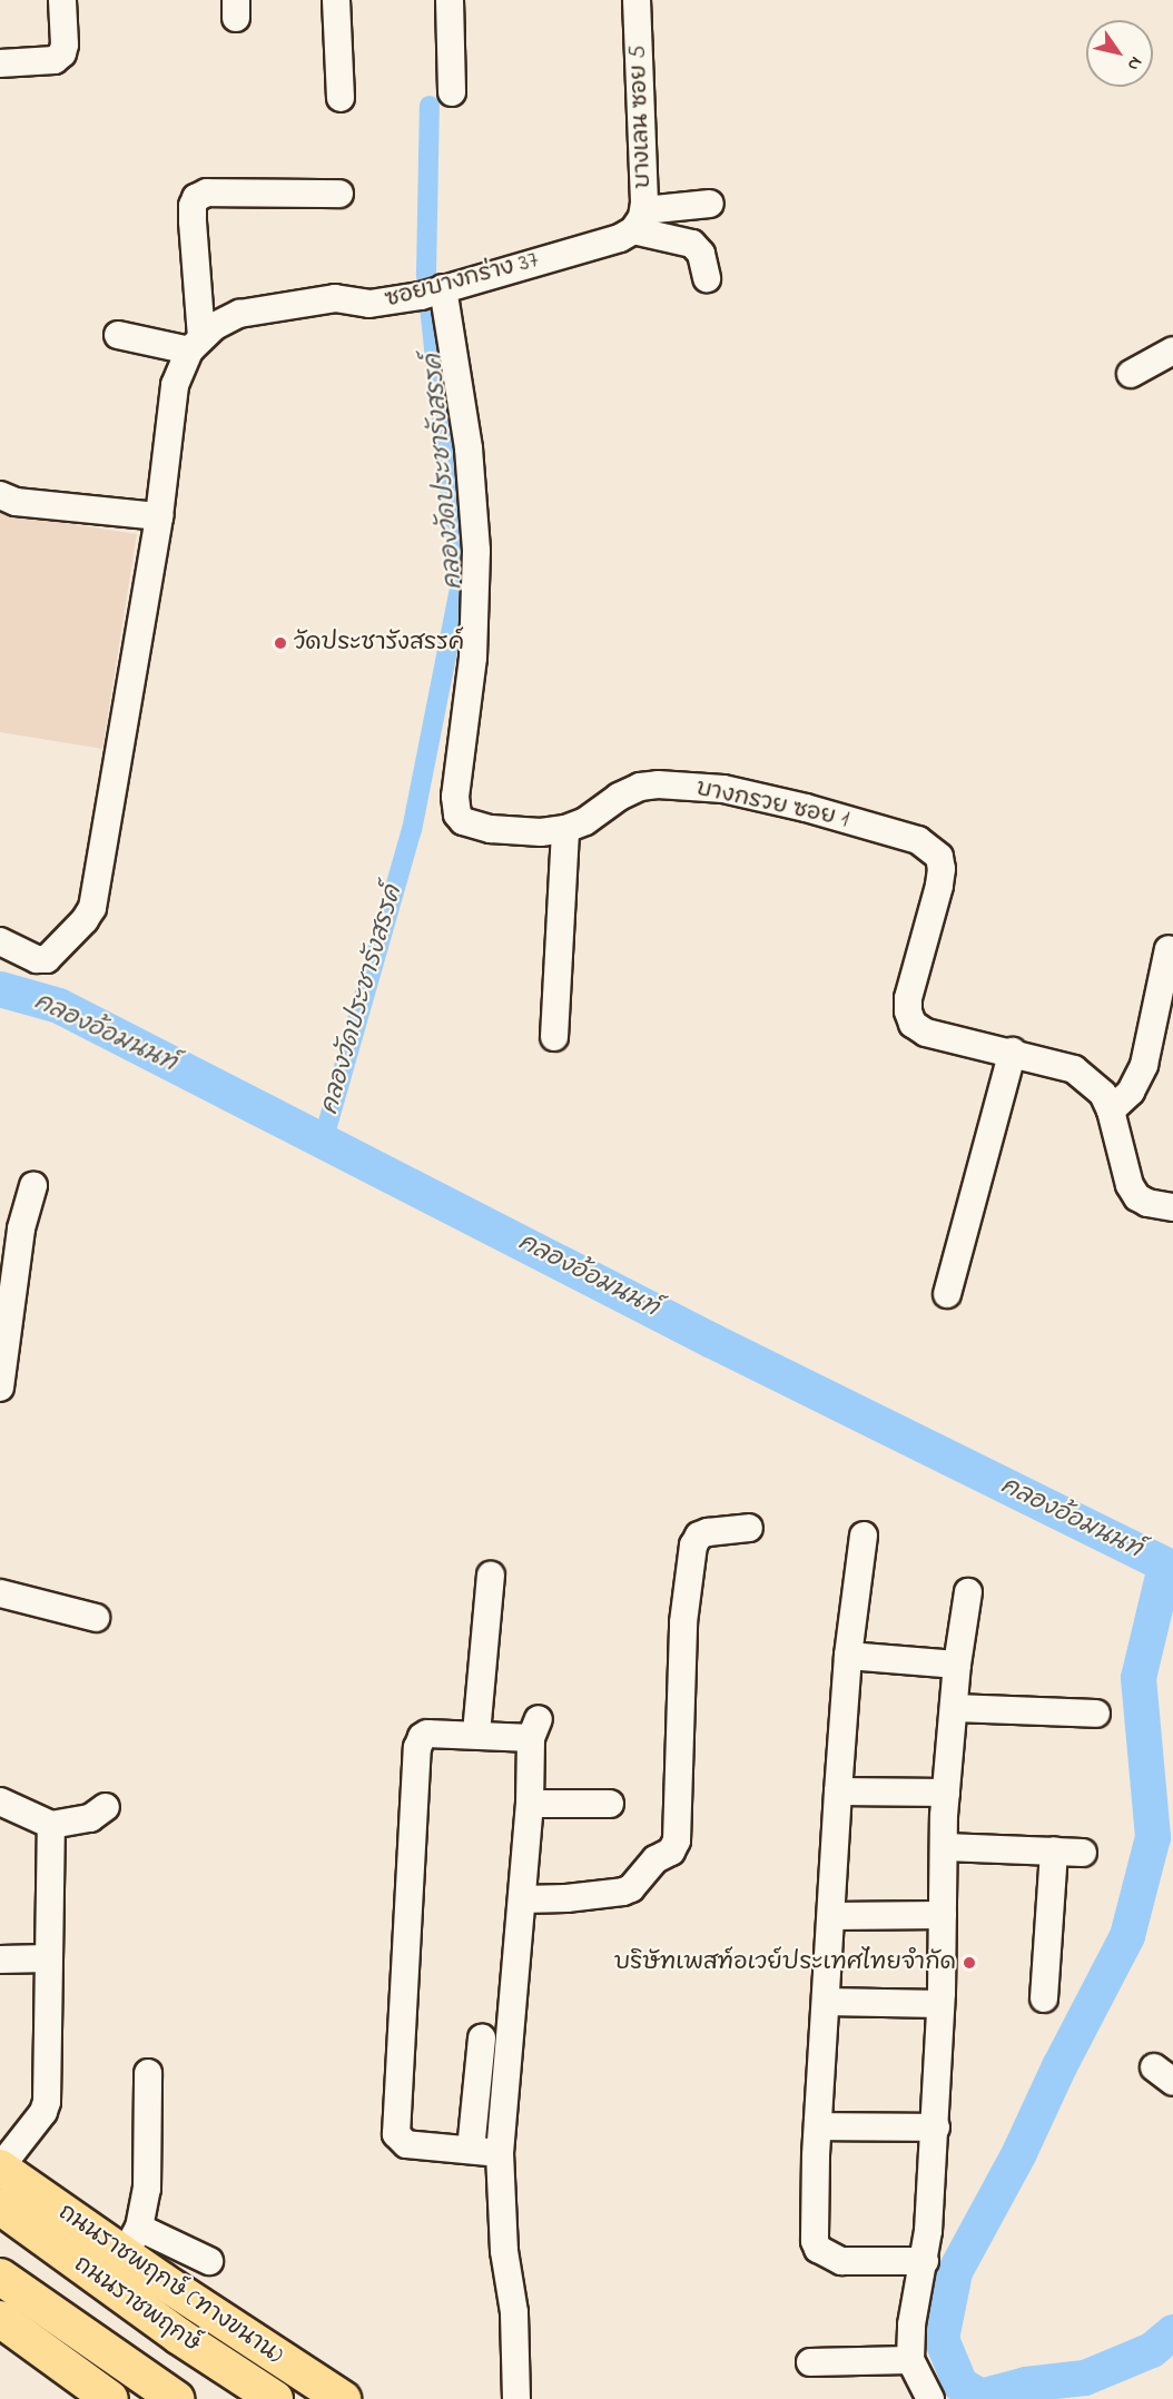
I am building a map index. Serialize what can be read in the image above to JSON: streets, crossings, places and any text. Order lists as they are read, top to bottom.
{
  "streets": {
    "main road": ["ถนนราชพฤกษ์ (ทางขนาน)", "ถนนราชพฤกษ์"],
    "street": ["บางเลน ซอย 5", "ซอยบางกร่าง 37", "บางกรวย ซอย 1"]
  },
  "crossings": [
    ["บางเลน ซอย 5", "ซอยบางกร่าง 37"],
    ["ซอยบางกร่าง 37", "บางกรวย ซอย 1"]
  ],
  "water": ["คลองวัดประชารังสรรค์", "คลองอ้อมนนท์"],
  "places": ["วัดประชารังสรรค์", "บริษัทเพสท์อเวย์ประเทศไทยจำกัด"],
  "north": "bottom right"
}
